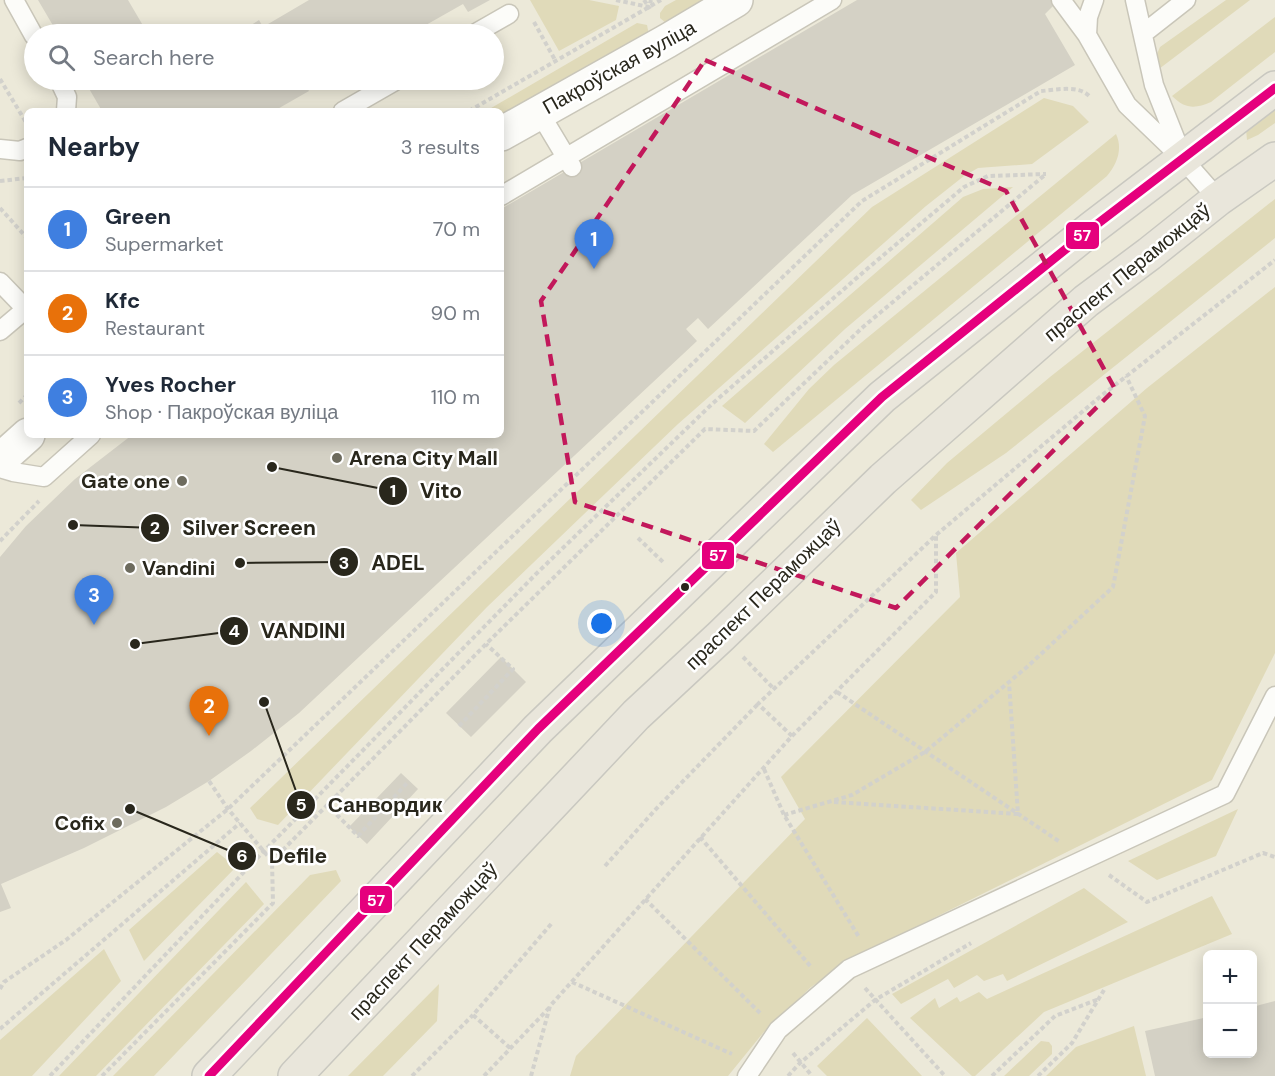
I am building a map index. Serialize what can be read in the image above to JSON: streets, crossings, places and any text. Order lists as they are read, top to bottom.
{
  "streets": {
    "main road": ["праспект Пераможцаў"],
    "street": ["Пакроўская вуліца"]
  },
  "places": [
    "Arena City Mall",
    "Vito",
    "Gate one",
    "Silver Screen",
    "ADEL",
    "Vandini",
    "VANDINI",
    "Санвордик",
    "Defile",
    "Cofix"
  ],
  "lines": ["transit line 57"],
  "page": {
    "search": "Search here",
    "heading": ["Nearby", "3 results"],
    "list": [
      {
        "mark": "1",
        "name": "Green",
        "note": "Supermarket",
        "value": "70 m"
      },
      {
        "mark": "2",
        "name": "Kfc",
        "note": "Restaurant",
        "value": "90 m"
      },
      {
        "mark": "3",
        "name": "Yves Rocher",
        "note": "Shop · Пакроўская вуліца",
        "value": "110 m"
      }
    ],
    "pins": ["1", "3", "2"],
    "map_buttons": ["+", "−"]
  }
}
